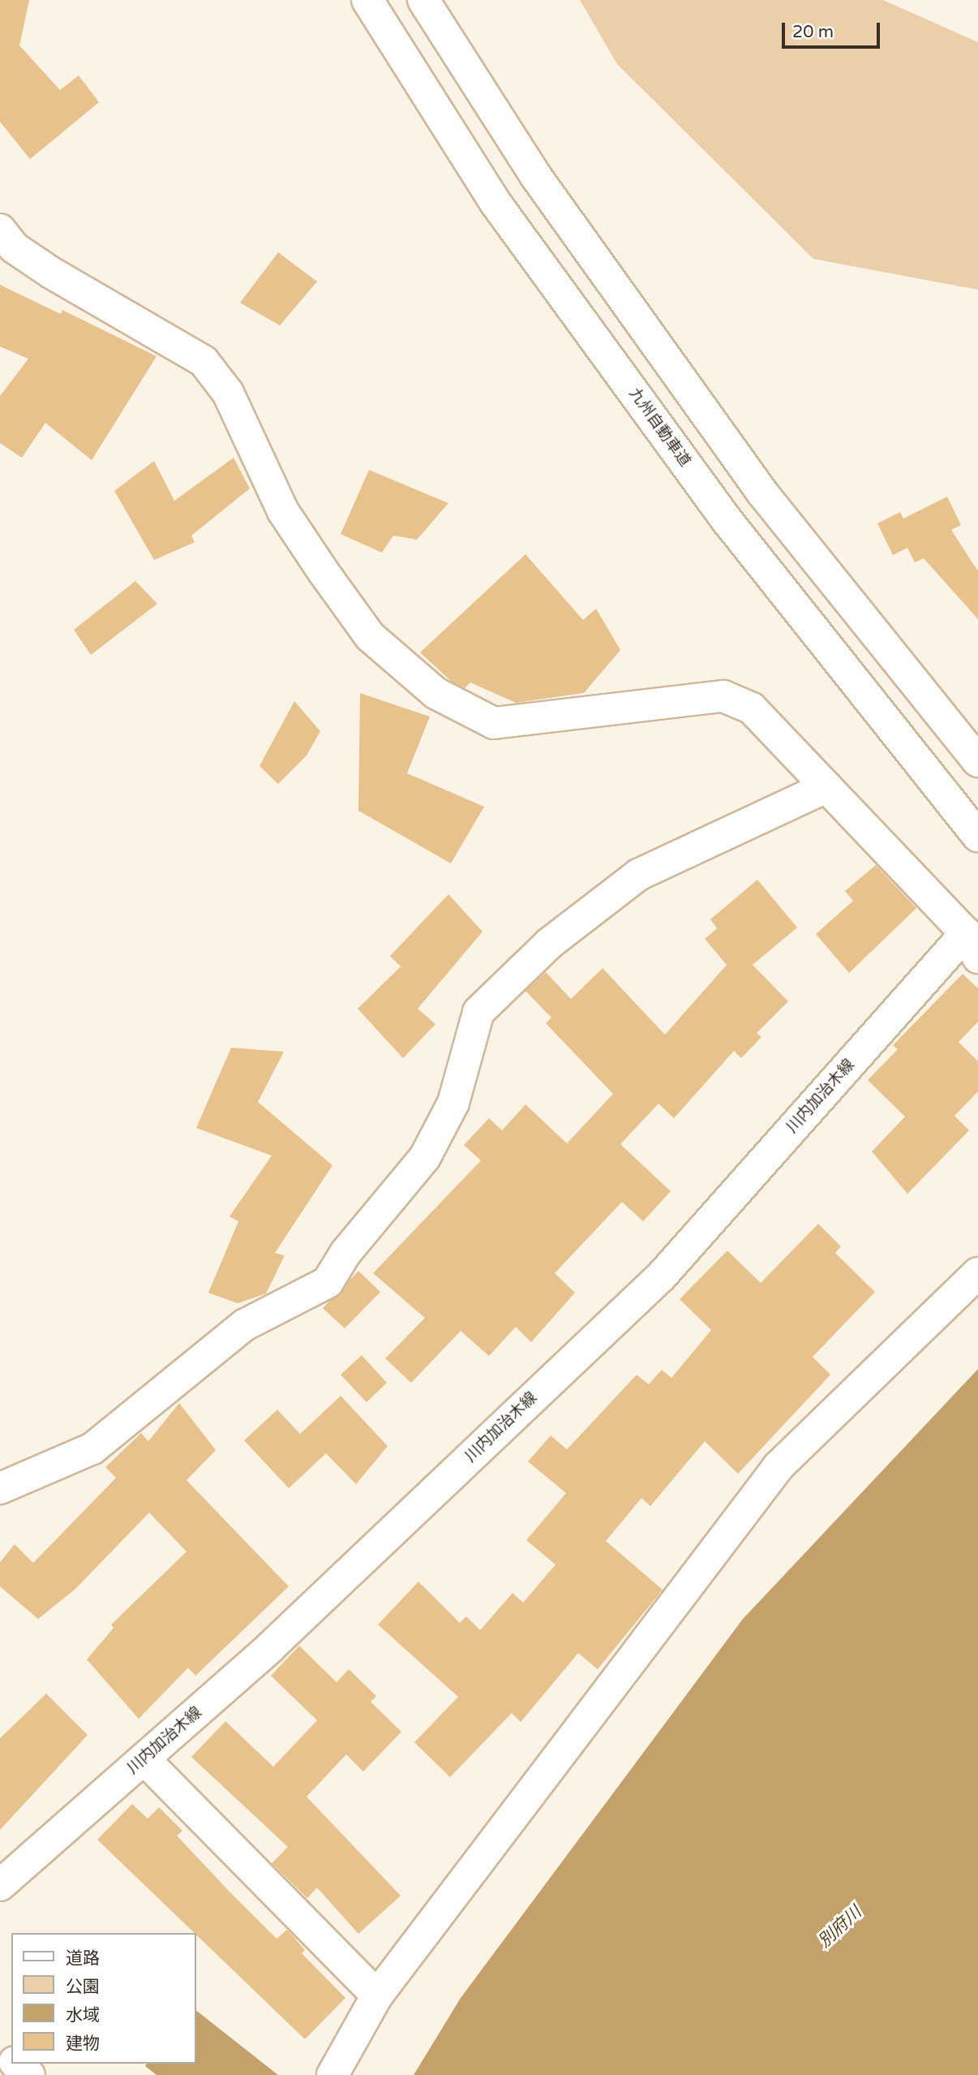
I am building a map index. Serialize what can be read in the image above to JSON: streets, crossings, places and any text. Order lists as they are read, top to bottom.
{
  "streets": {
    "main road": ["九州自動車道", "川内加治木線"]
  },
  "water": ["別府川"],
  "legend": [
    "道路",
    "公園",
    "水域",
    "建物"
  ],
  "scale_bar": "20 m"
}
